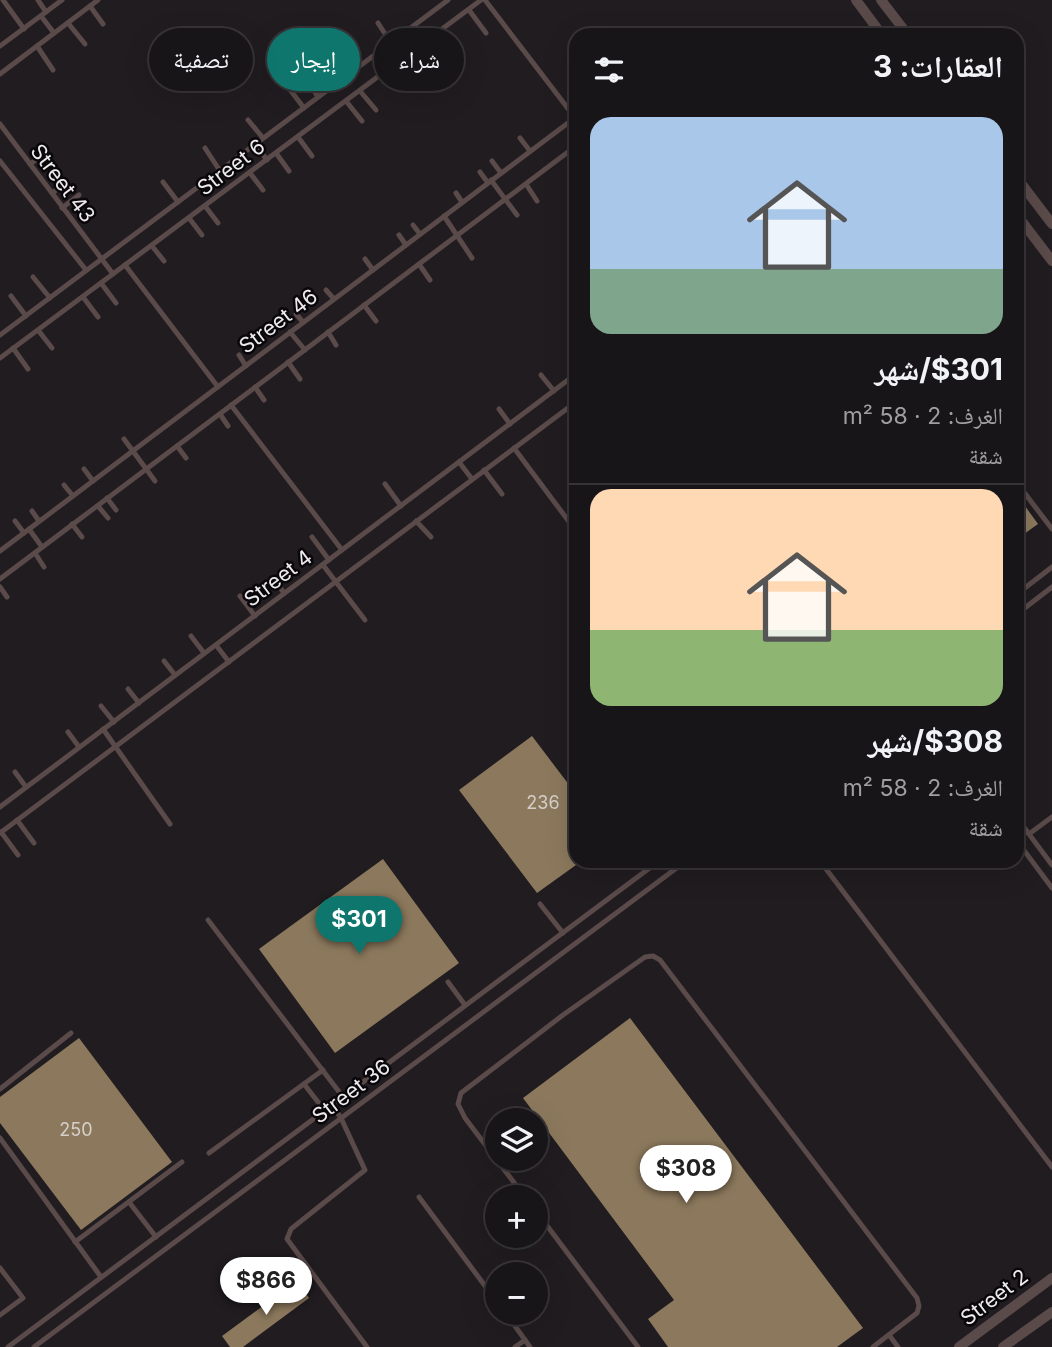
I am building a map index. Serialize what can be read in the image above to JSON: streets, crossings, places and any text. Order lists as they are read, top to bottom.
{
  "streets": {
    "street": ["Street 2"],
    "lane": [
      "Street 6",
      "Street 43",
      "Street 46",
      "Street 4",
      "Street 36"
    ]
  },
  "crossings": [
    ["Street 6", "Street 43"]
  ],
  "house_numbers": ["236", "250"],
  "page": {
    "chip": ["شراء", "إيجار", "تصفية"],
    "heading": "العقارات: 3",
    "list": [
      {
        "name": "$301/شهر",
        "note": "الغرف: 2 · 58 m² · شقة"
      },
      {
        "name": "$308/شهر",
        "note": "الغرف: 2 · 58 m² · شقة"
      }
    ],
    "price": ["$301", "$308", "$866"],
    "map_buttons": ["+", "−"]
  }
}
